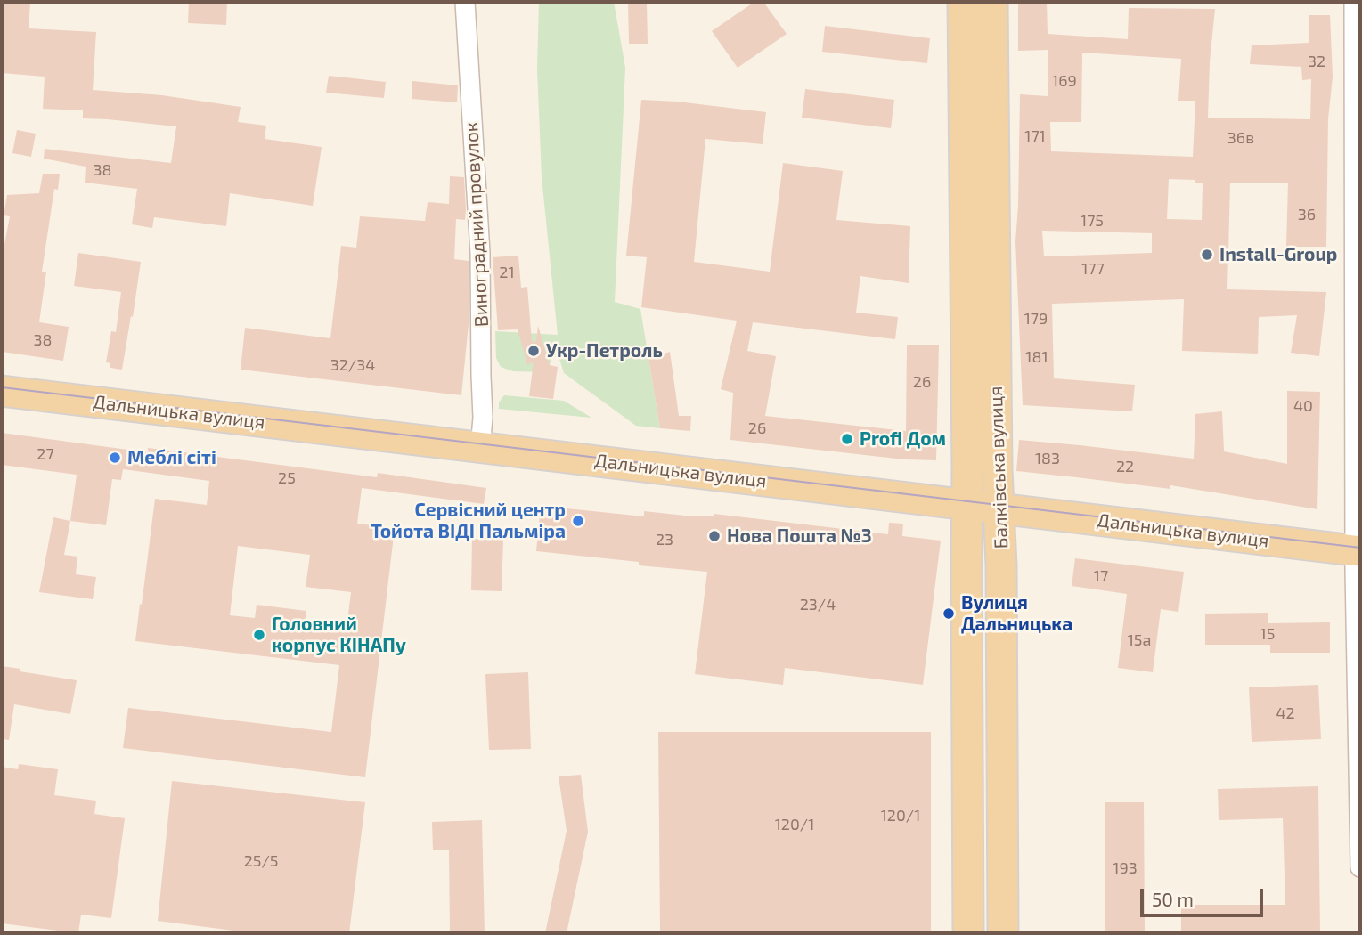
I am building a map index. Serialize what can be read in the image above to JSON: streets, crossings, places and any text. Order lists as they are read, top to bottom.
{
  "streets": {
    "main road": ["Дальницька вулиця", "Балківська вулиця"],
    "street": ["Виноградний провулок"]
  },
  "crossings": [
    ["Виноградний провулок", "Дальницька вулиця"],
    ["Дальницька вулиця", "Балківська вулиця"]
  ],
  "places": [
    "Install-Group",
    "Укр-Петроль",
    "Profi Дом",
    "Меблі сіті",
    "Сервісний центр Тойота ВІДІ Пальміра",
    "Нова Пошта №3",
    "Вулиця Дальницька",
    "Головний корпус КІНАПу"
  ],
  "house_numbers": [
    "32",
    "169",
    "171",
    "36в",
    "38",
    "36",
    "175",
    "177",
    "21",
    "179",
    "38",
    "181",
    "32/34",
    "26",
    "40",
    "26",
    "27",
    "183",
    "22",
    "25",
    "23",
    "17",
    "23/4",
    "15",
    "15а",
    "42",
    "120/1",
    "120/1",
    "25/5",
    "193"
  ],
  "scale_bar": "50 m"
}
